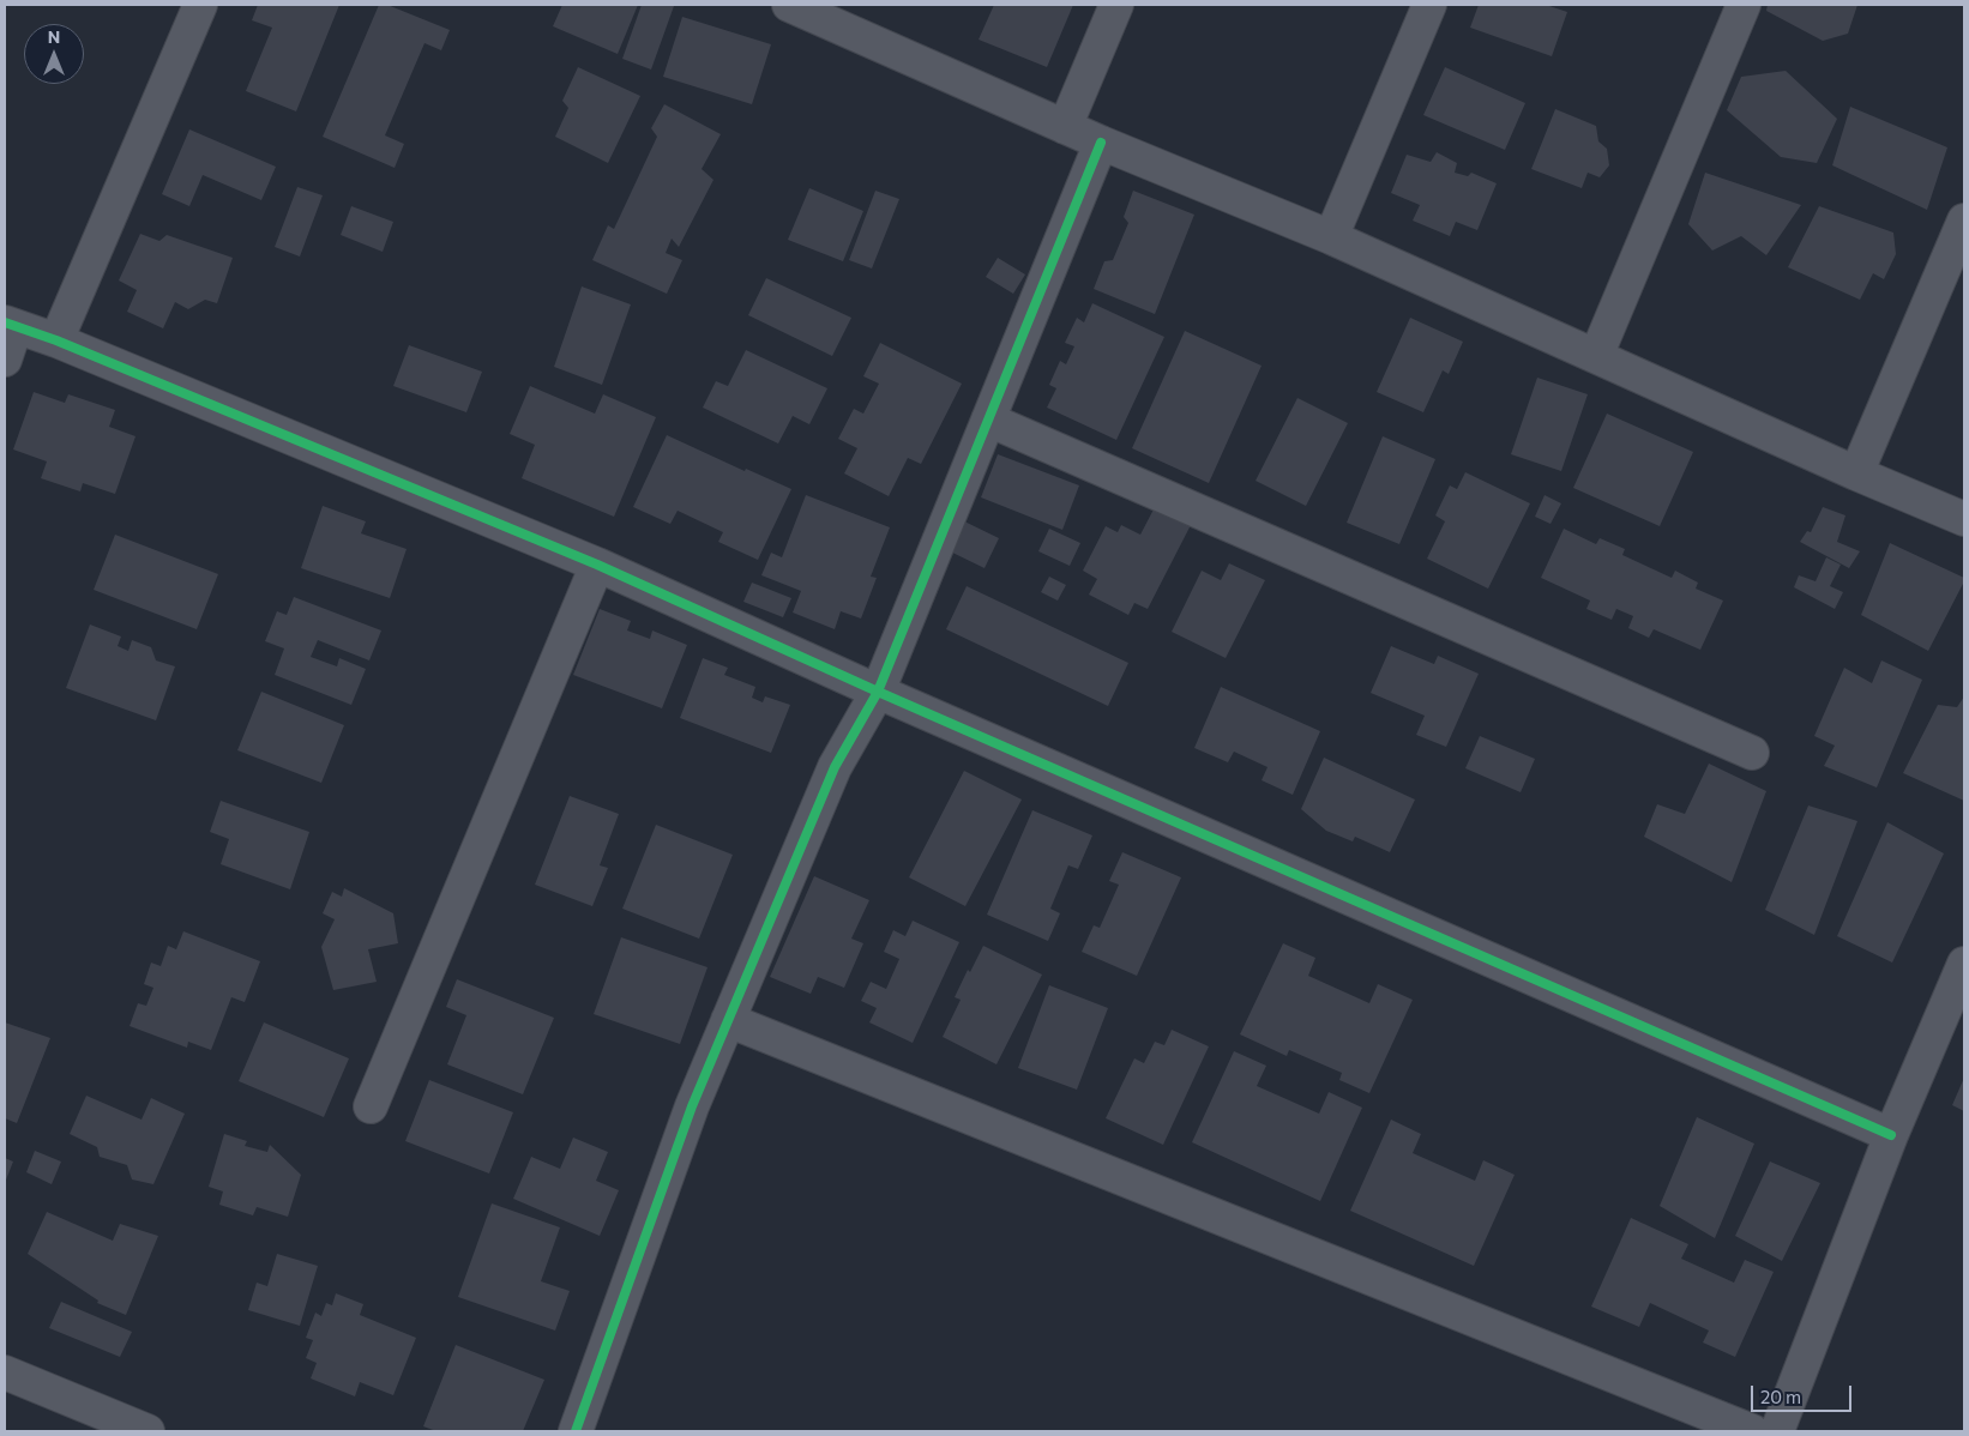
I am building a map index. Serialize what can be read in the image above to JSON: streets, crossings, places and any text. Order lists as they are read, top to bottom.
{
  "scale_bar": "20 m",
  "north": "top"
}
